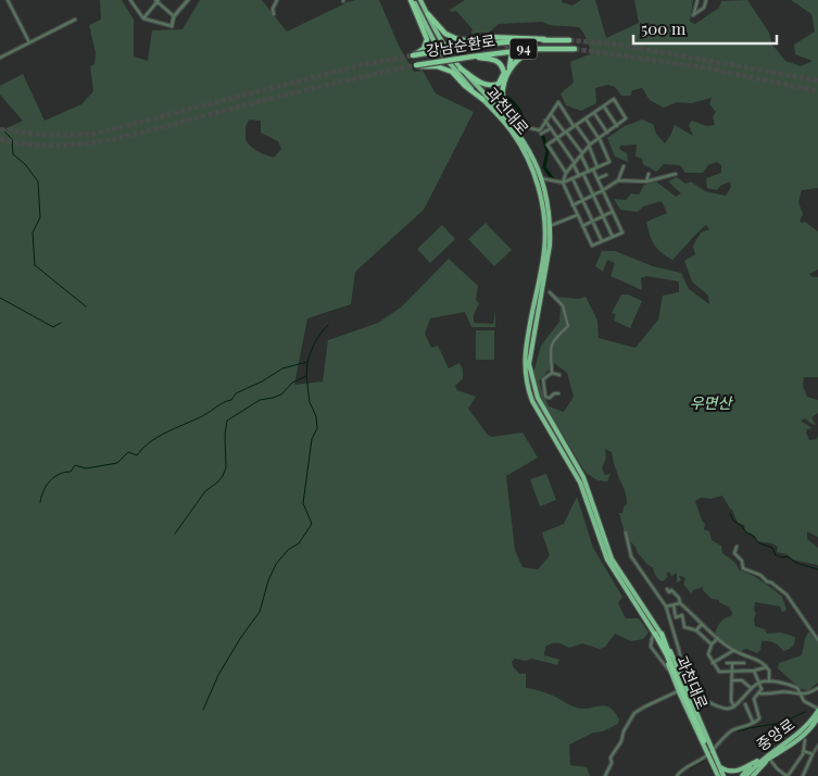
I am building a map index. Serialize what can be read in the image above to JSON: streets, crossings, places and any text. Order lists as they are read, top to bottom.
{
  "streets": {
    "highway": ["강남순환로", "94", "과천대로"],
    "main road": ["중앙로"]
  },
  "crossings": [
    ["강남순환로", "과천대로"]
  ],
  "parks": ["우면산"],
  "scale_bar": "500 m"
}
